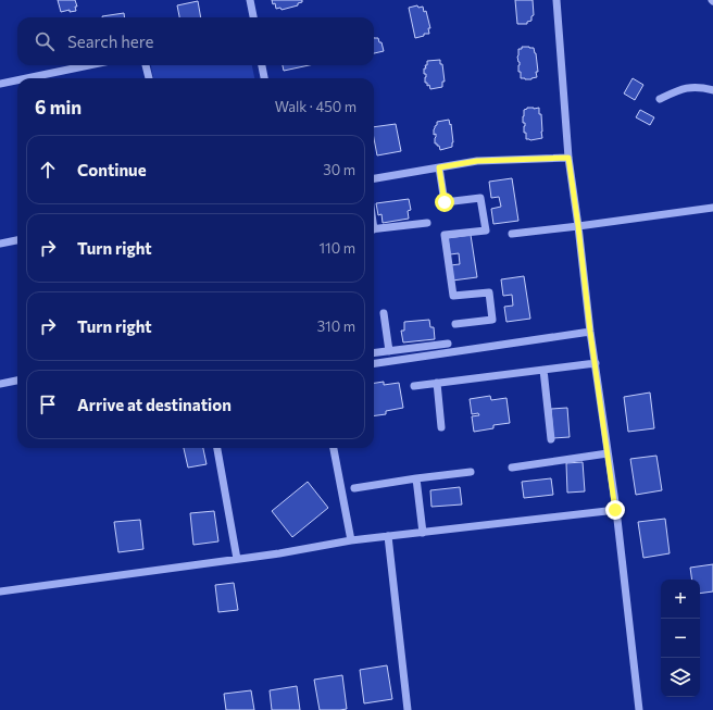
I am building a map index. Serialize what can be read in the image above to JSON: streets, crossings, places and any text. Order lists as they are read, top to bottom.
{
  "page": {
    "search": "Search here",
    "heading": ["6 min", "Walk · 450 m"],
    "list": [
      ["Continue", "30 m"],
      ["Turn right", "110 m"],
      ["Turn right", "310 m"],
      "Arrive at destination"
    ],
    "map_buttons": ["+", "−"]
  }
}
